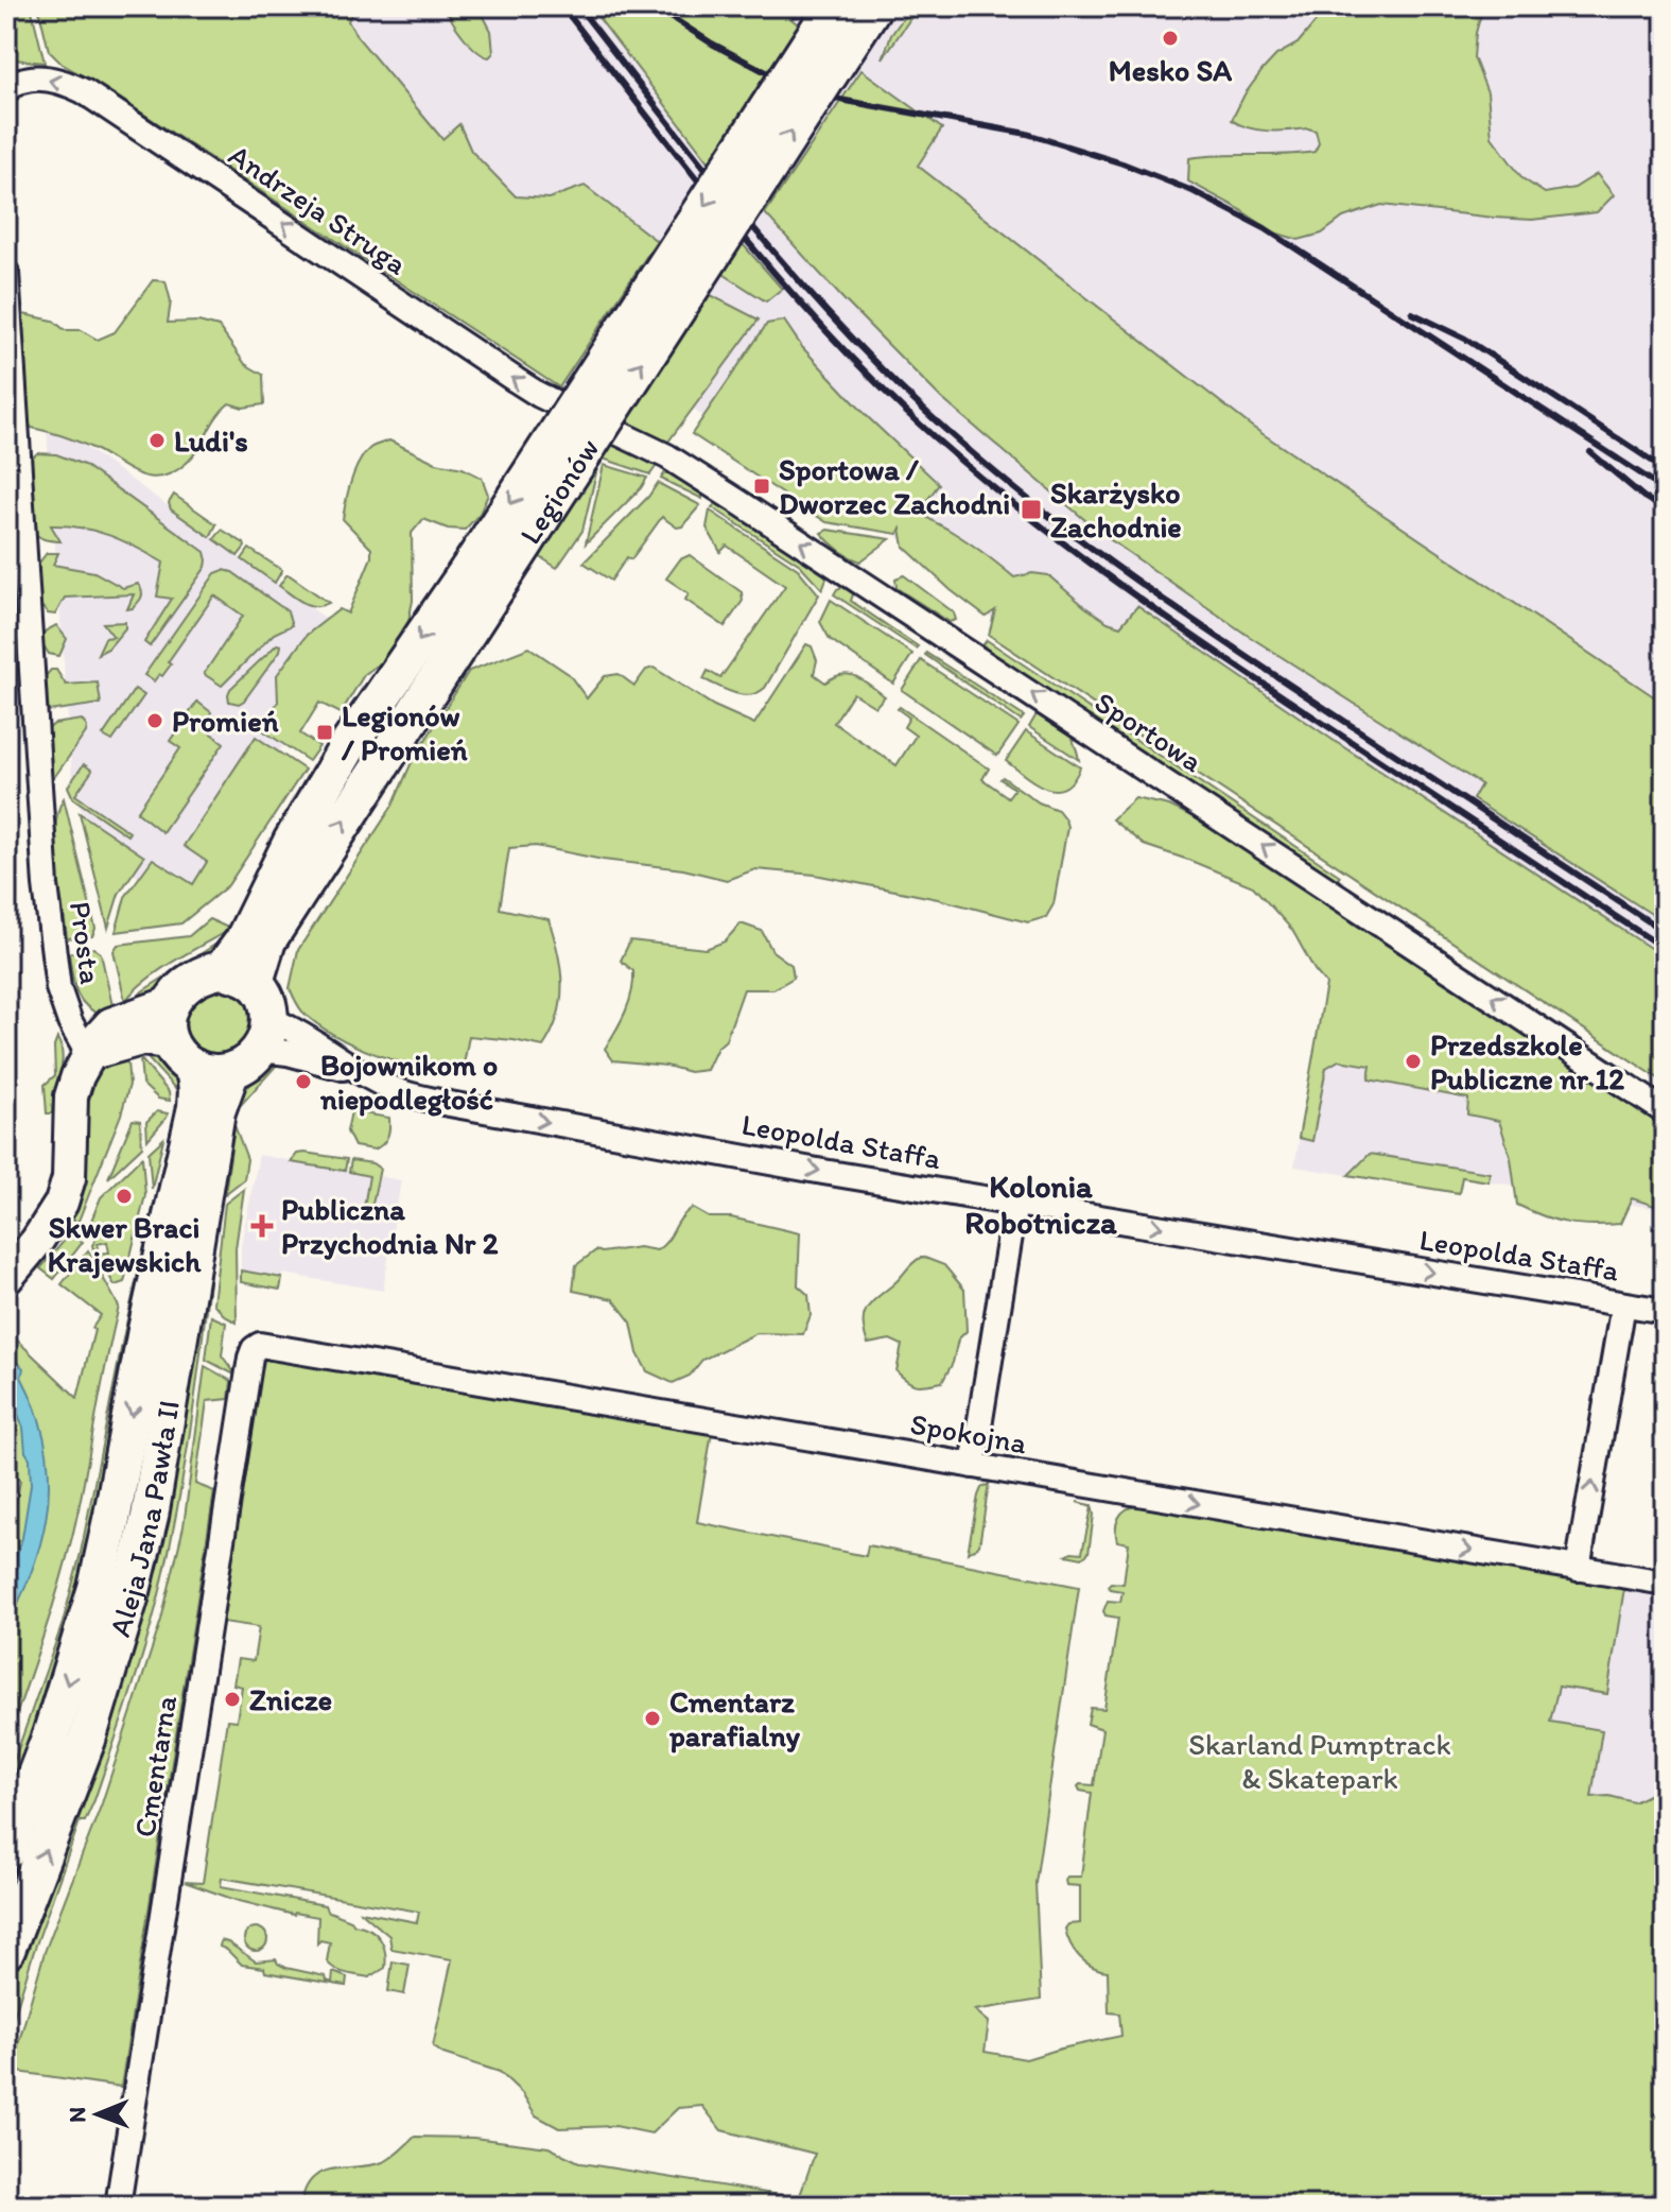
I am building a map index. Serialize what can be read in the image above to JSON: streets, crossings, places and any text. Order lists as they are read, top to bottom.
{
  "streets": {
    "main road": ["Legionów", "Aleja Jana Pawła II"],
    "street": [
      "Andrzeja Struga",
      "Sportowa",
      "Prosta",
      "Leopolda Staffa",
      "Spokojna",
      "Cmentarna"
    ]
  },
  "crossings": [
    ["Andrzeja Struga", "Sportowa"],
    ["Legionów", "Leopolda Staffa"],
    ["Legionów", "Aleja Jana Pawła II"],
    ["Leopolda Staffa", "Aleja Jana Pawła II"],
    ["Spokojna", "Cmentarna"]
  ],
  "one_way": [
    "Andrzeja Struga",
    "Sportowa",
    "Leopolda Staffa",
    "Spokojna"
  ],
  "districts": ["Kolonia Robotnicza"],
  "parks": ["Skarland Pumptrack & Skatepark"],
  "places": {
    "other": [
      "Mesko SA",
      "Ludi's",
      "Promień",
      "Przedszkole Publiczne nr 12",
      "Bojownikom o niepodległość",
      "Skwer Braci Krajewskich",
      "Znicze",
      "Cmentarz parafialny"
    ],
    "transit": ["Sportowa / Dworzec Zachodni", "Skarżysko Zachodnie", "Legionów / Promień"],
    "health": ["Publiczna Przychodnia Nr 2"]
  },
  "north": "left"
}
